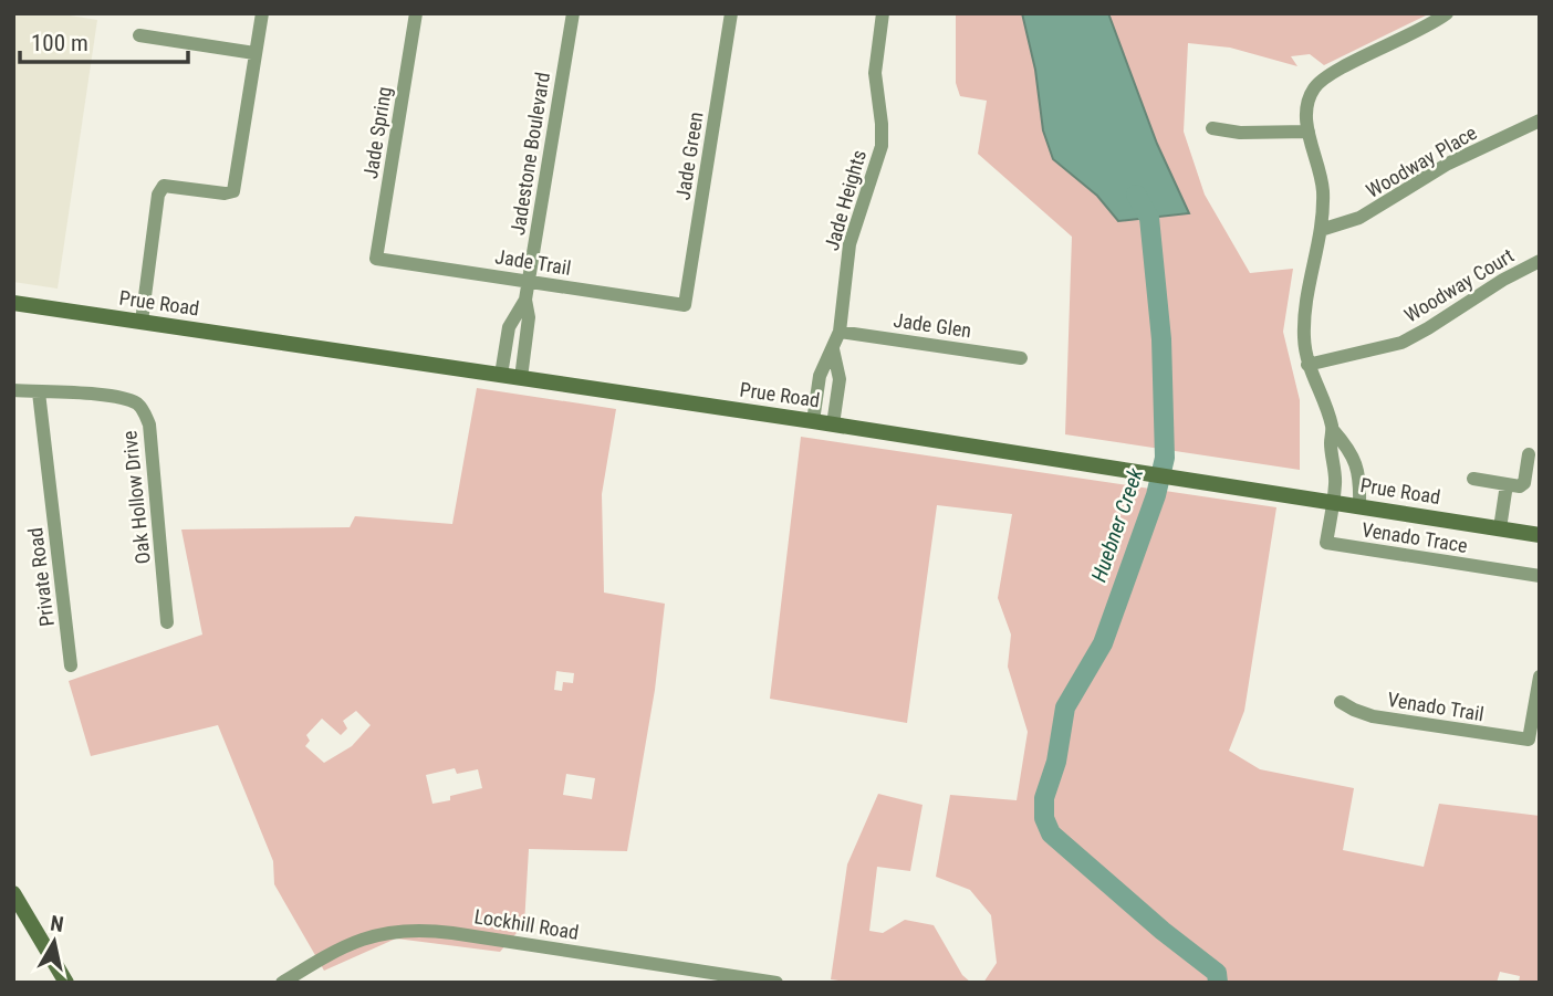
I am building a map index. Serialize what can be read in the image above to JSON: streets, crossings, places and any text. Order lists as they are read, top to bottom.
{
  "streets": {
    "main road": ["Prue Road"],
    "street": [
      "Jade Spring",
      "Jadestone Boulevard",
      "Jade Green",
      "Woodway Place",
      "Jade Heights",
      "Jade Trail",
      "Woodway Court",
      "Jade Glen",
      "Oak Hollow Drive",
      "Venado Trace",
      "Private Road",
      "Venado Trail",
      "Lockhill Road"
    ]
  },
  "crossings": [
    ["Jade Spring", "Jade Trail"],
    ["Jadestone Boulevard", "Jade Trail"],
    ["Jadestone Boulevard", "Prue Road"],
    ["Jade Green", "Jade Trail"],
    ["Jade Heights", "Prue Road"],
    ["Jade Heights", "Jade Glen"],
    ["Prue Road", "Venado Trace"],
    ["Oak Hollow Drive", "Private Road"]
  ],
  "water": ["Huebner Creek"],
  "scale_bar": "100 m",
  "north": "top"
}
